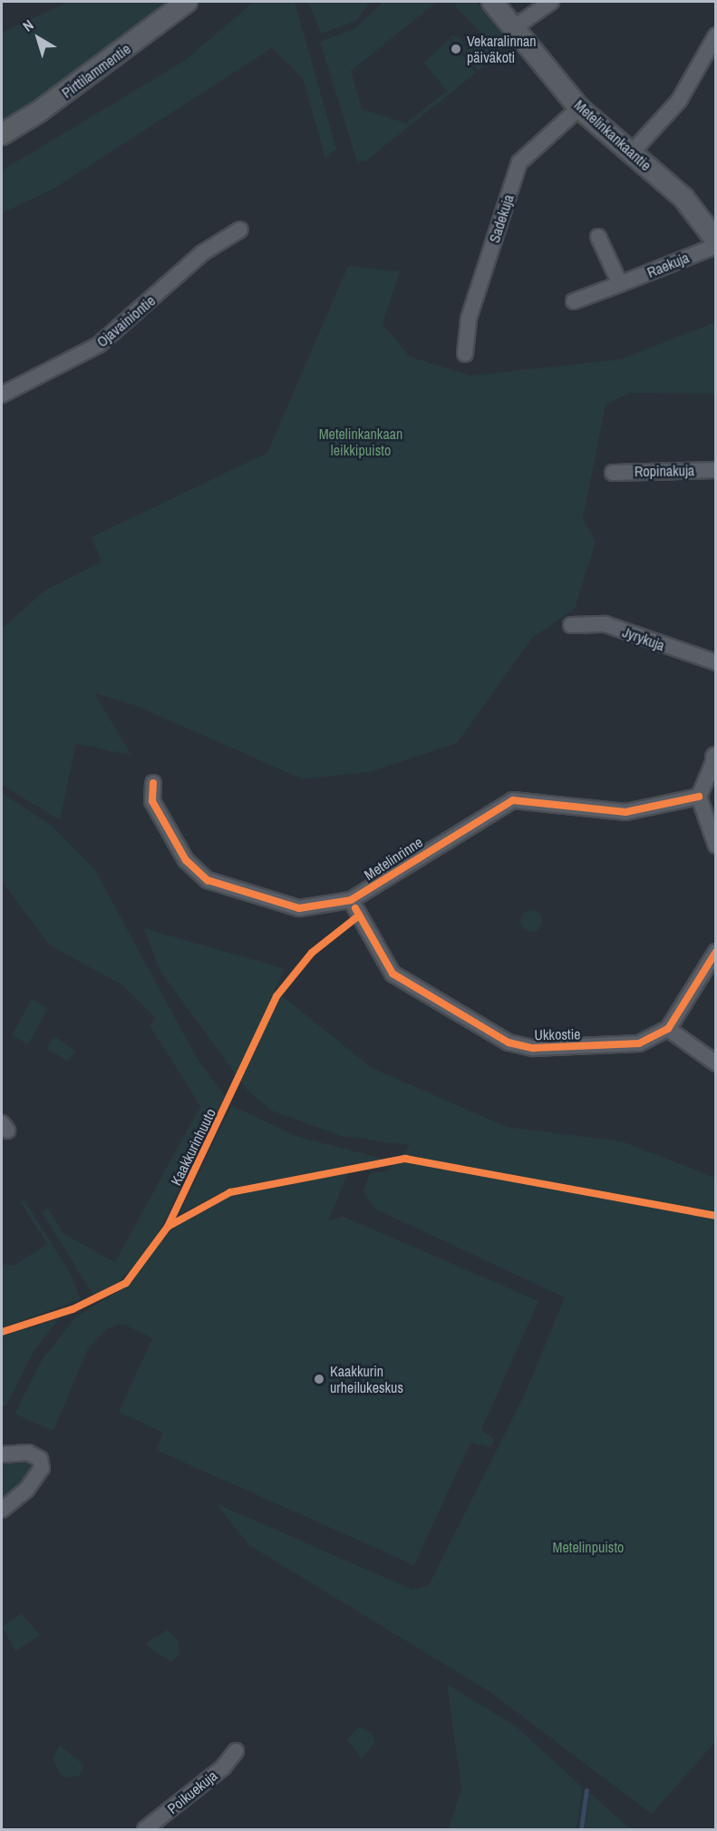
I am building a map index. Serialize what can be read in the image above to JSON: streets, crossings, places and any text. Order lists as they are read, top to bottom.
{
  "streets": {
    "street": [
      "Pirttilammentie",
      "Metelinkankaantie",
      "Sadekuja",
      "Raekuja",
      "Ojavainiontie",
      "Ropinakuja",
      "Jyrykuja",
      "Metelinrinne",
      "Ukkostie",
      "Poikuekuja"
    ],
    "cycle path": ["Kaakkurinhuuto"]
  },
  "crossings": [
    ["Metelinkankaantie", "Sadekuja"],
    ["Metelinkankaantie", "Raekuja"],
    ["Metelinrinne", "Ukkostie"]
  ],
  "parks": ["Metelinkankaan leikkipuisto", "Metelinpuisto"],
  "places": ["Vekaralinnan päiväkoti", "Kaakkurin urheilukeskus"],
  "north": "top left"
}
